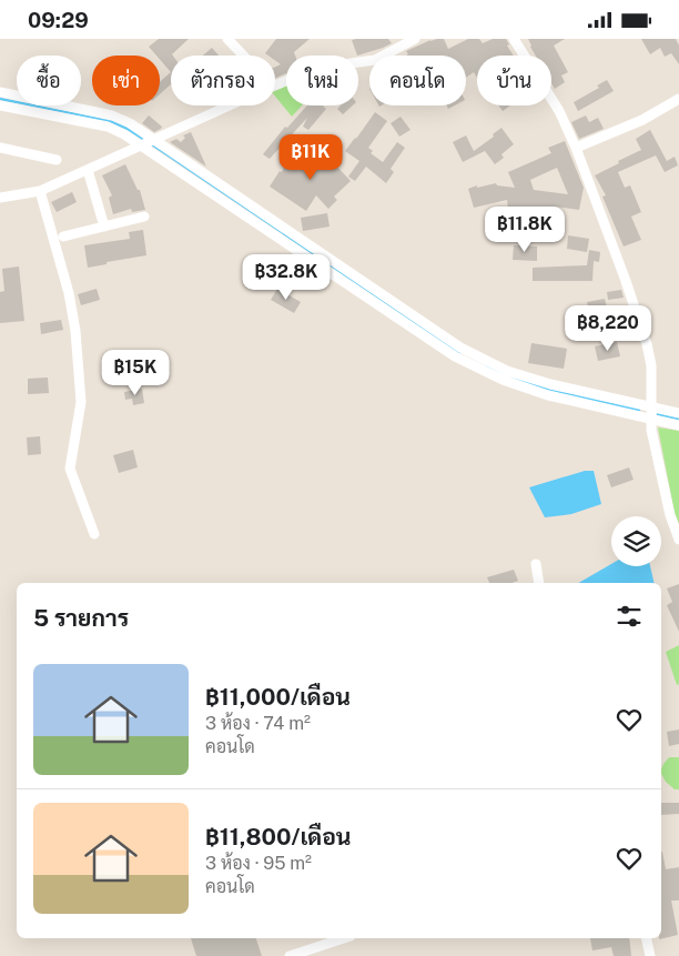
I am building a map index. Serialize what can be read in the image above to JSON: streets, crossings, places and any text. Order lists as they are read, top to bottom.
{
  "page": {
    "status": "09:29",
    "chip": [
      "ซื้อ",
      "เช่า",
      "ตัวกรอง",
      "ใหม่",
      "คอนโด",
      "บ้าน"
    ],
    "price": [
      "฿11K",
      "฿11.8K",
      "฿32.8K",
      "฿8,220",
      "฿15K"
    ],
    "heading": "5 รายการ",
    "list": [
      {
        "name": "฿11,000/เดือน",
        "note": "3 ห้อง · 74 m² · คอนโด"
      },
      {
        "name": "฿11,800/เดือน",
        "note": "3 ห้อง · 95 m² · คอนโด"
      }
    ]
  }
}
